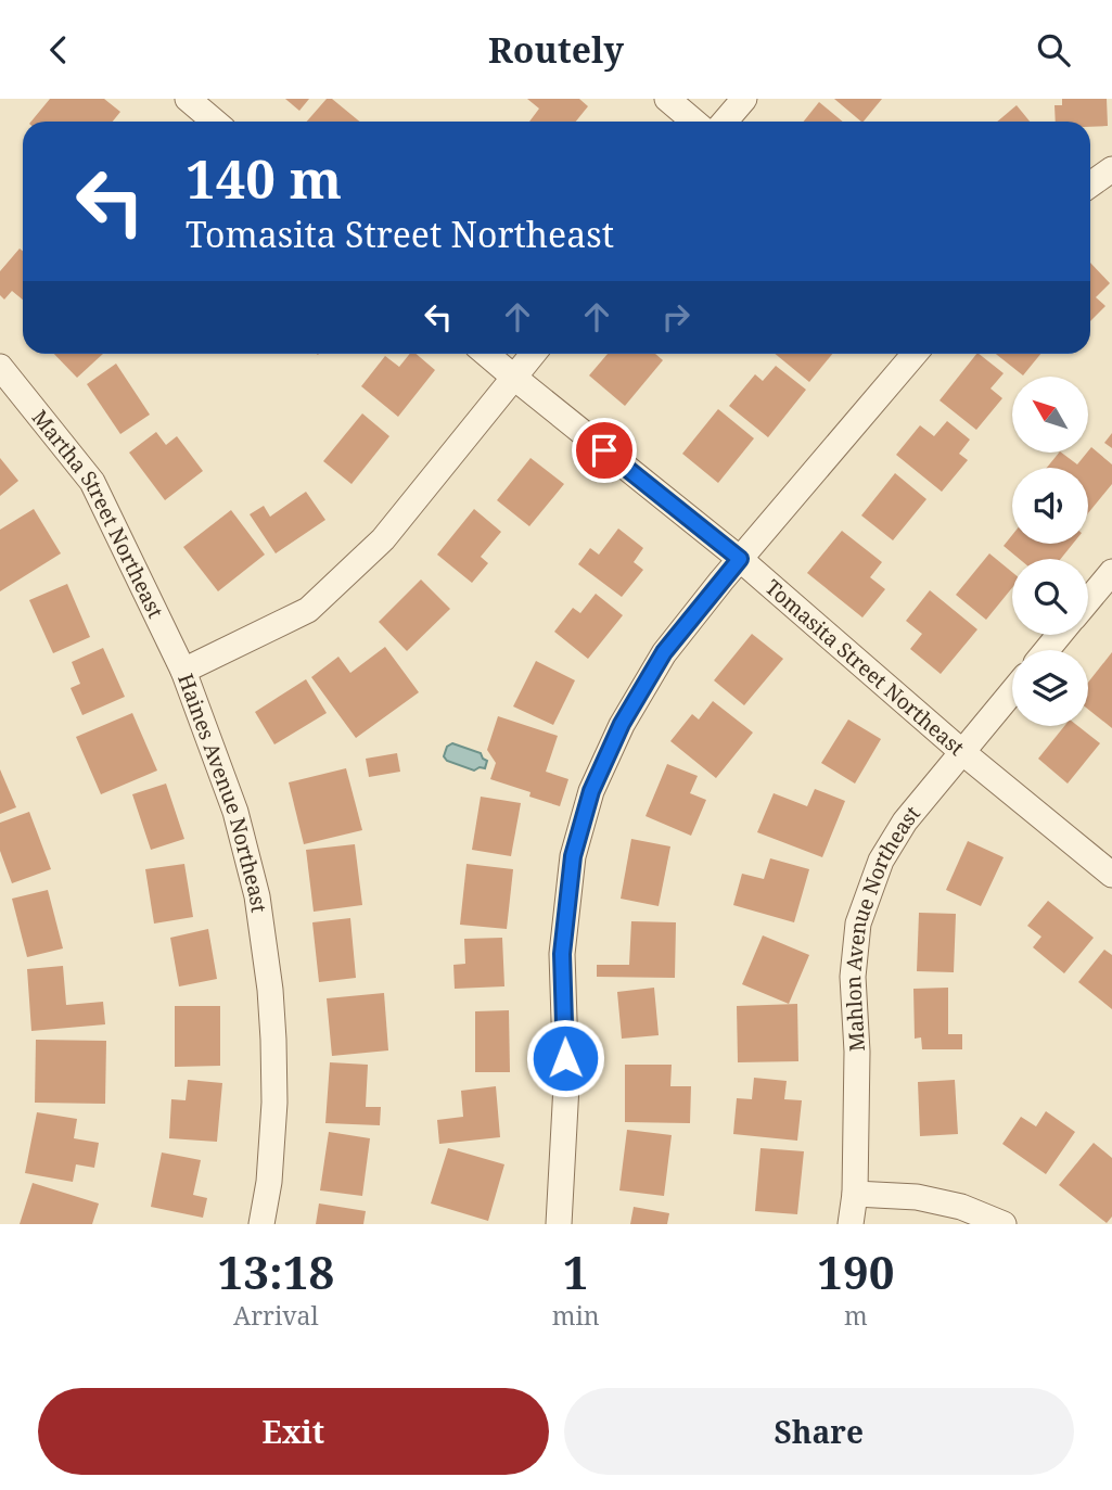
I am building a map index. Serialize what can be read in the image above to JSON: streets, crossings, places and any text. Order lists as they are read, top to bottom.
{
  "streets": {
    "street": [
      "Martha Street Northeast",
      "Tomasita Street Northeast",
      "Haines Avenue Northeast",
      "Mahlon Avenue Northeast"
    ]
  },
  "crossings": [
    ["Martha Street Northeast", "Haines Avenue Northeast"],
    ["Tomasita Street Northeast", "Haines Avenue Northeast"],
    ["Tomasita Street Northeast", "Mahlon Avenue Northeast"]
  ],
  "north": "top left",
  "page": {
    "header": "Routely",
    "turn": ["140 m", "Tomasita Street Northeast"],
    "eta": [
      "13:18",
      "Arrival",
      "1",
      "min",
      "190",
      "m"
    ],
    "buttons": ["Exit", "Share"]
  }
}
